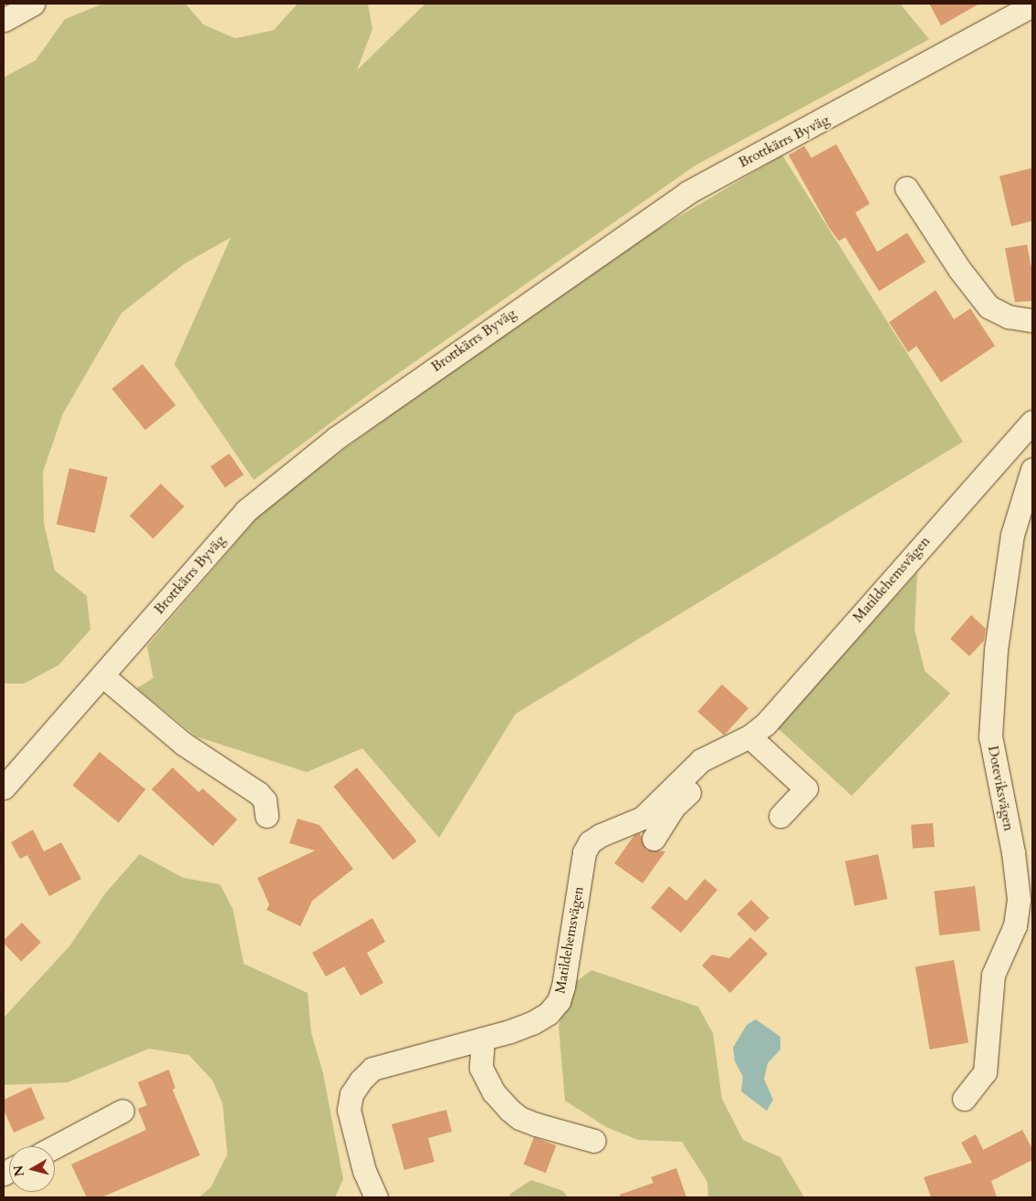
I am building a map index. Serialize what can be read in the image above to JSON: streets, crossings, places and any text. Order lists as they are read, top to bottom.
{
  "streets": {
    "street": ["Brottkärrs Byväg", "Matildehemsvägen", "Doteviksvägen"]
  },
  "north": "left"
}
